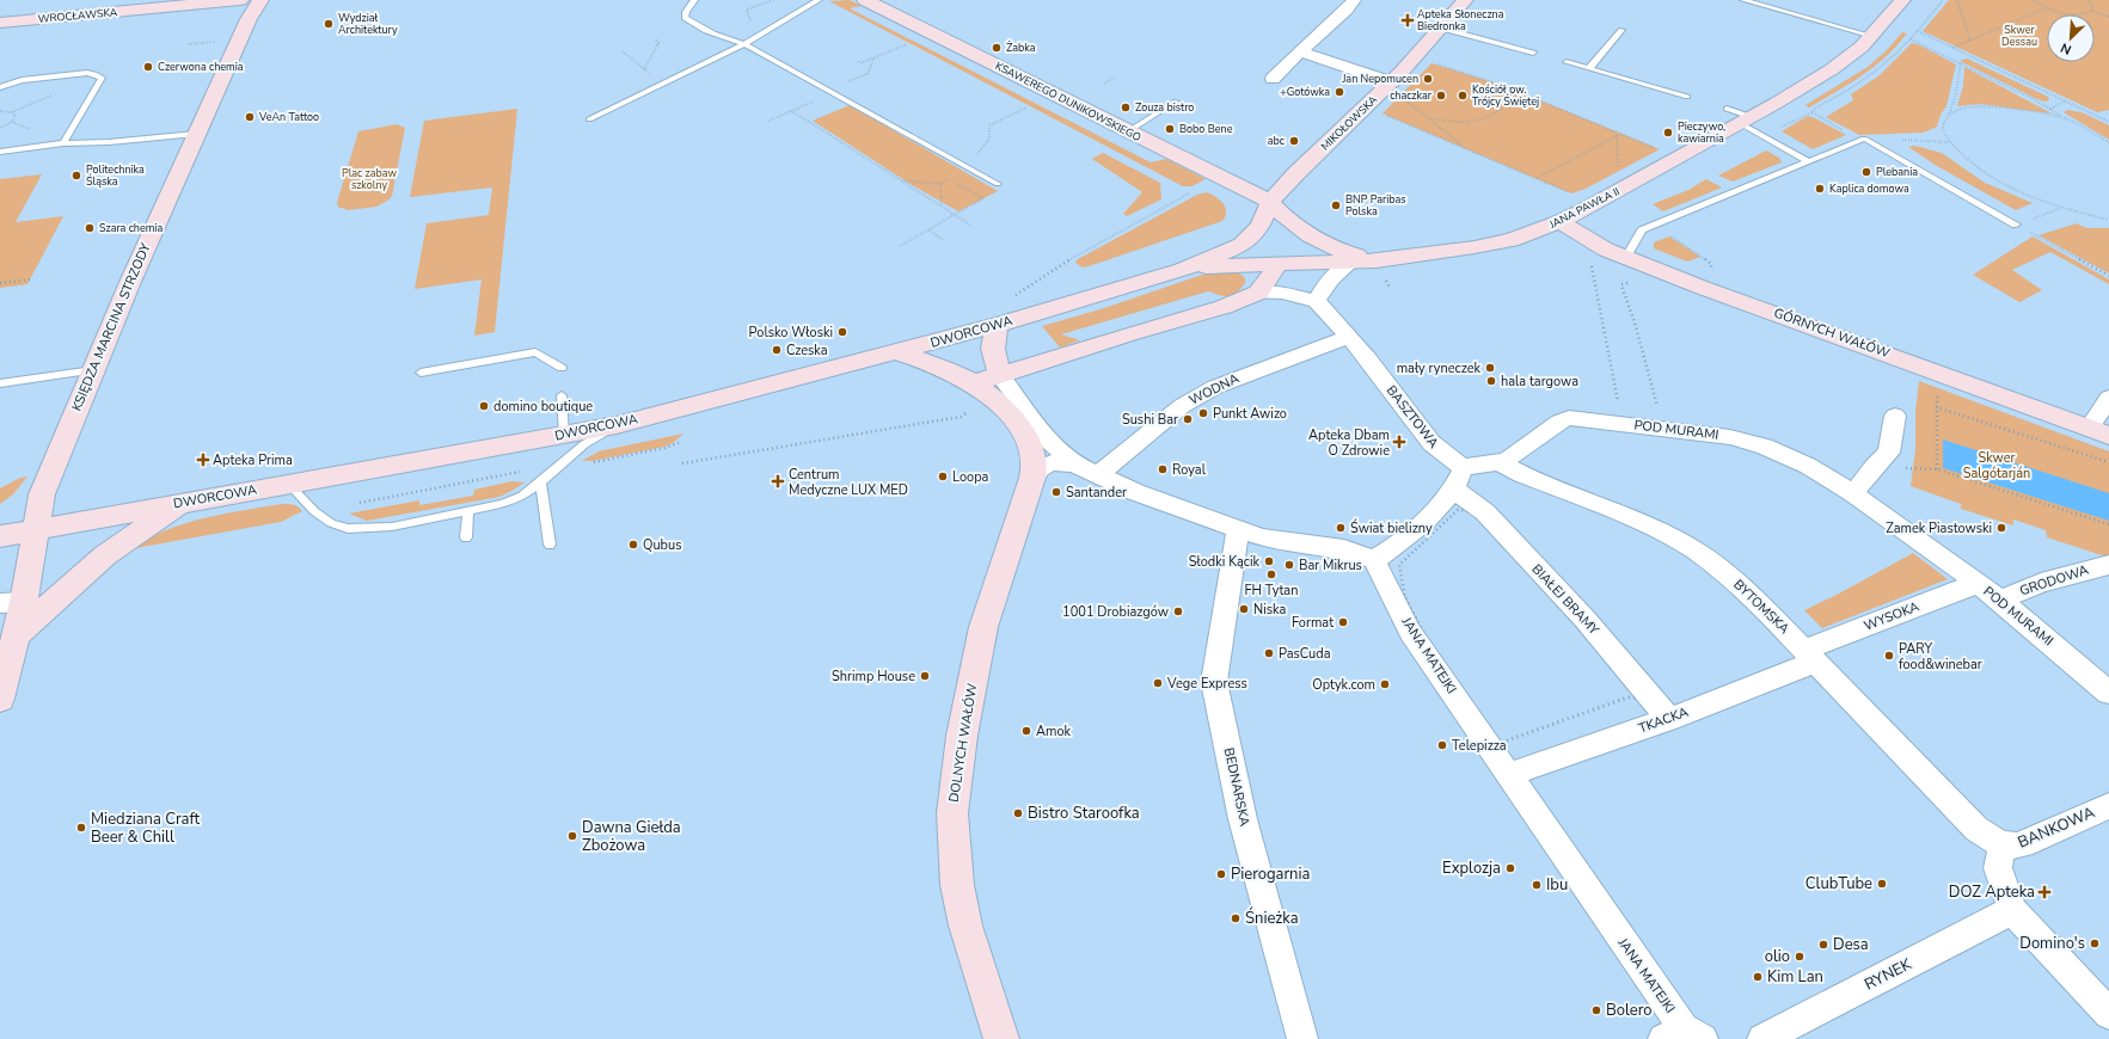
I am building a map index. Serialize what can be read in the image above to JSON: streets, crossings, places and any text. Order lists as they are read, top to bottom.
{
  "streets": {
    "street": [
      "WROCŁAWSKA",
      "KSAWEREGO DUNIKOWSKIEGO",
      "MIKOŁOWSKA",
      "JANA PAWŁA II",
      "KSIĘDZA MARCINA STRZODY",
      "DWORCOWA",
      "GÓRNYCH WAŁÓW",
      "WODNA",
      "BASZTOWA",
      "POD MURAMI",
      "GRODOWA",
      "BIAŁEJ BRAMY",
      "BYTOMSKA",
      "WYSOKA",
      "JANA MATEJKI",
      "TKACKA",
      "DOLNYCH WAŁÓW",
      "BEDNARSKA",
      "BANKOWA",
      "RYNEK"
    ]
  },
  "crossings": [
    ["KSAWEREGO DUNIKOWSKIEGO", "MIKOŁOWSKA"],
    ["MIKOŁOWSKA", "JANA PAWŁA II"],
    ["MIKOŁOWSKA", "DWORCOWA"],
    ["JANA PAWŁA II", "DWORCOWA"],
    ["JANA PAWŁA II", "GÓRNYCH WAŁÓW"],
    ["KSIĘDZA MARCINA STRZODY", "DWORCOWA"],
    ["DWORCOWA", "DOLNYCH WAŁÓW"],
    ["WODNA", "BASZTOWA"],
    ["POD MURAMI", "GRODOWA"],
    ["POD MURAMI", "BYTOMSKA"],
    ["POD MURAMI", "WYSOKA"],
    ["BIAŁEJ BRAMY", "TKACKA"],
    ["BYTOMSKA", "WYSOKA"],
    ["BYTOMSKA", "TKACKA"],
    ["BYTOMSKA", "BANKOWA"],
    ["WYSOKA", "TKACKA"],
    ["JANA MATEJKI", "TKACKA"]
  ],
  "parks": ["Skwer Dessau", "Plac zabaw szkolny", "Skwer Salgótarján"],
  "places": {
    "health": [
      "Apteka Słoneczna Biedronka",
      "Apteka Dbam O Zdrowie",
      "Apteka Prima",
      "Centrum Medyczne LUX MED",
      "DOZ Apteka"
    ],
    "other": [
      "Wydział Architektury",
      "Żabka",
      "Czerwona chemia",
      "Jan Nepomucen",
      "+Gotówka",
      "chaczkar",
      "Kościół pw. Trójcy Świętej",
      "Zouza bistro",
      "VeAn Tattoo",
      "Bobo Bene",
      "Pieczywo, kawiarnia",
      "abc",
      "Plebania",
      "Politechnika Śląska",
      "Kaplica domowa",
      "BNP Paribas Polska",
      "Szara chemia",
      "Polsko Włoski",
      "Czeska",
      "mały ryneczek",
      "hala targowa",
      "domino boutique",
      "Punkt Awizo",
      "Sushi Bar",
      "Royal",
      "Loopa",
      "Santander",
      "Świat bielizny",
      "Zamek Piastowski",
      "Qubus",
      "Słodki Kącik",
      "Bar Mikrus",
      "FH Tytan",
      "Niska",
      "1001 Drobiazgów",
      "Format",
      "PasCuda",
      "PARY food&winebar",
      "Shrimp House",
      "Vege Express",
      "Optyk.com",
      "Amok",
      "Telepizza",
      "Bistro Staroofka",
      "Miedziana Craft Beer & Chill",
      "Dawna Giełda Zbożowa",
      "Explozja",
      "Pierogarnia",
      "ClubTube",
      "Ibu",
      "Śnieżka",
      "Domino's",
      "Desa",
      "olio",
      "Kim Lan",
      "Bolero"
    ]
  },
  "north": "bottom left"
}
